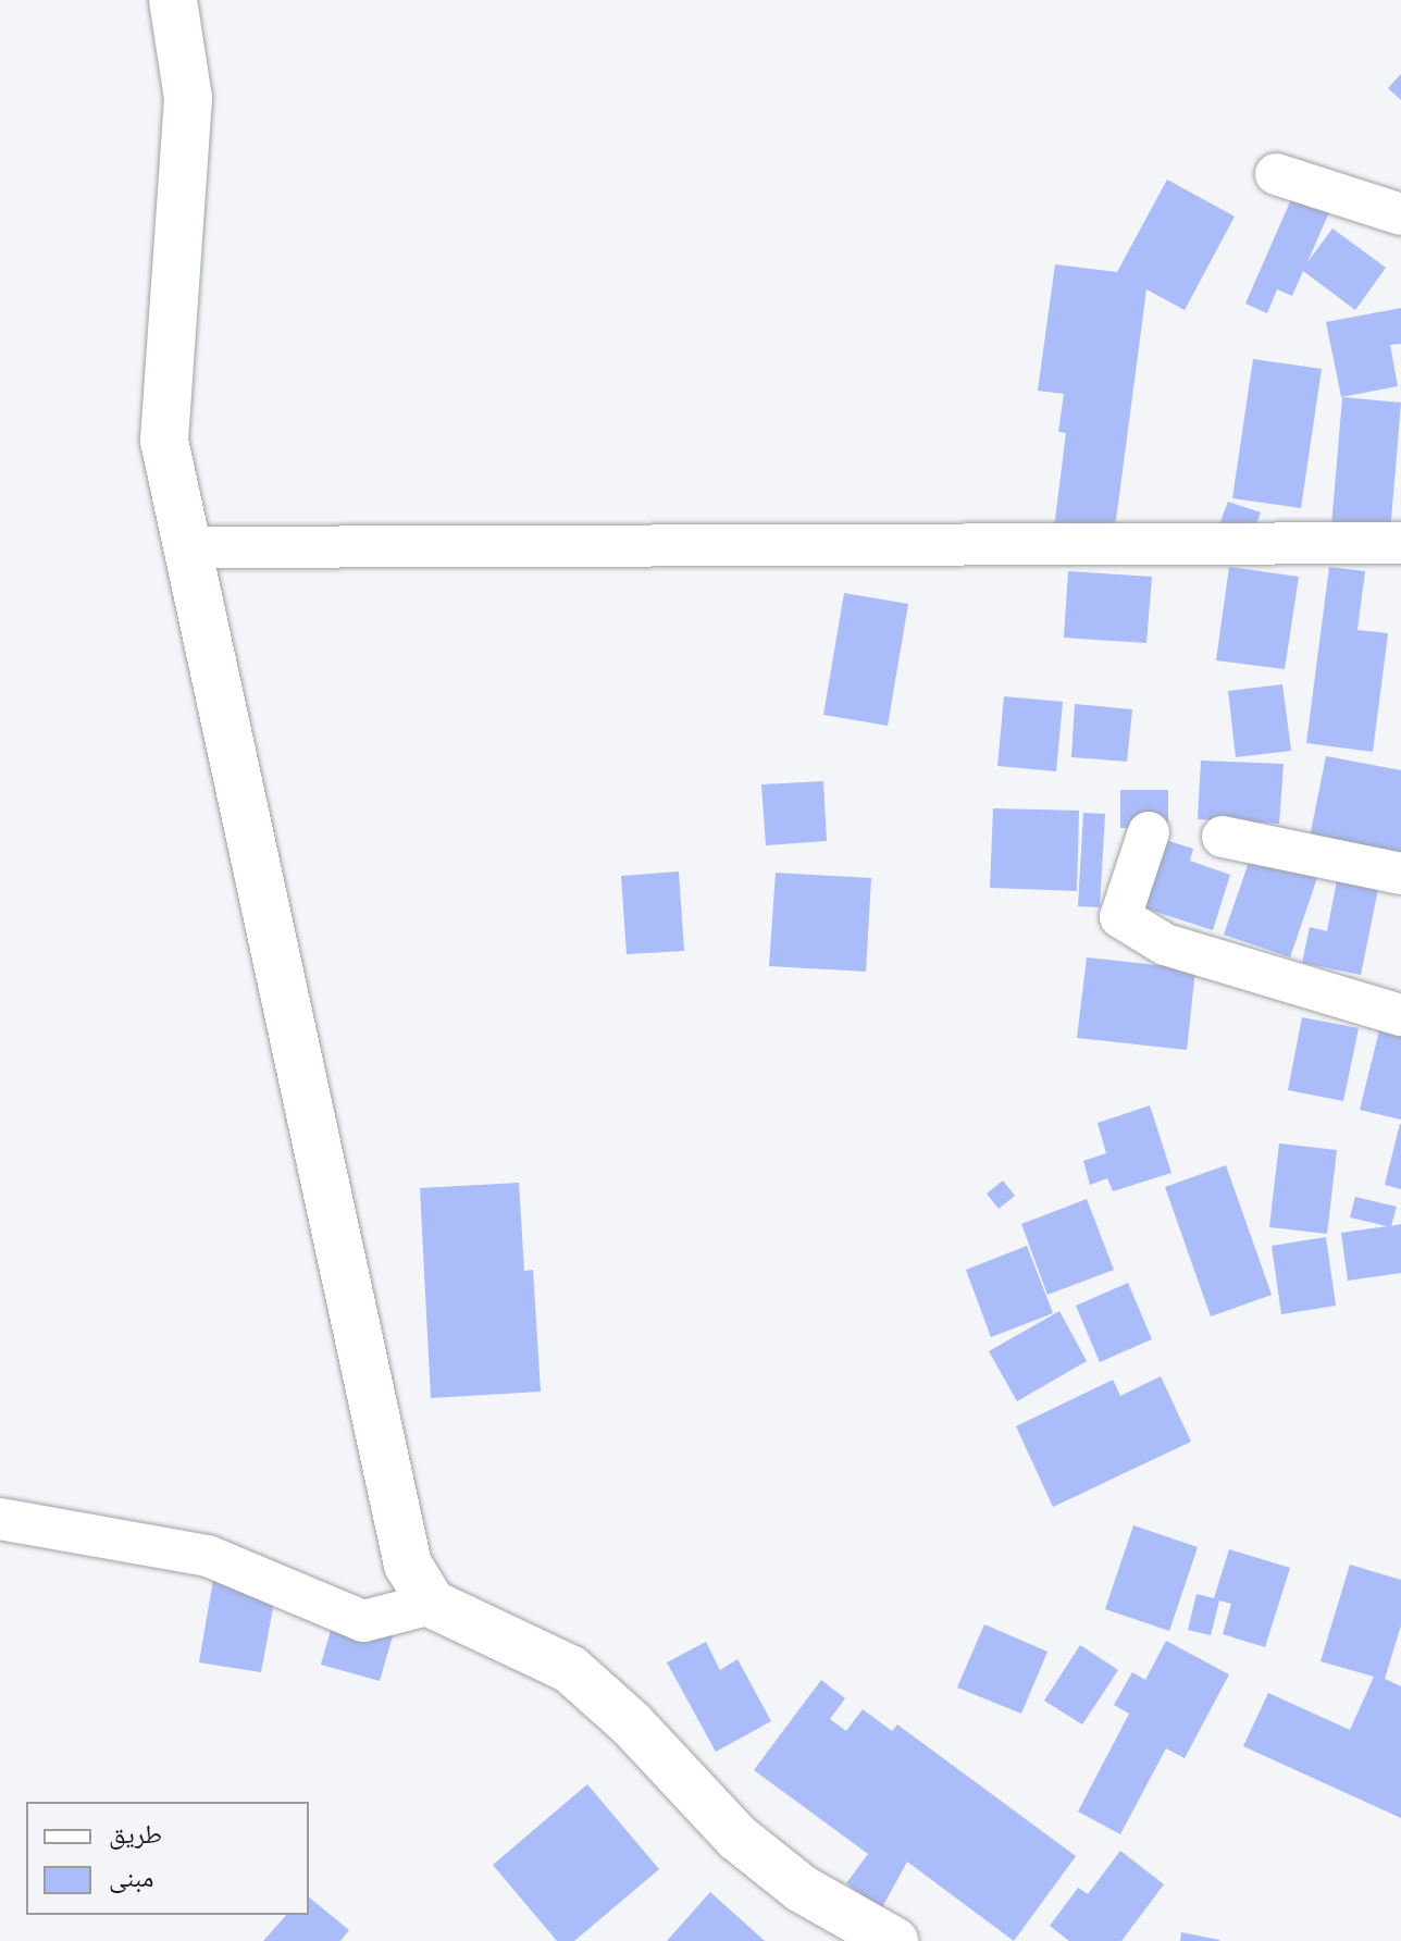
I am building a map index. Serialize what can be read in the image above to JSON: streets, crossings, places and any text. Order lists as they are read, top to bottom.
{
  "legend": ["طريق", "مبنى"]
}
